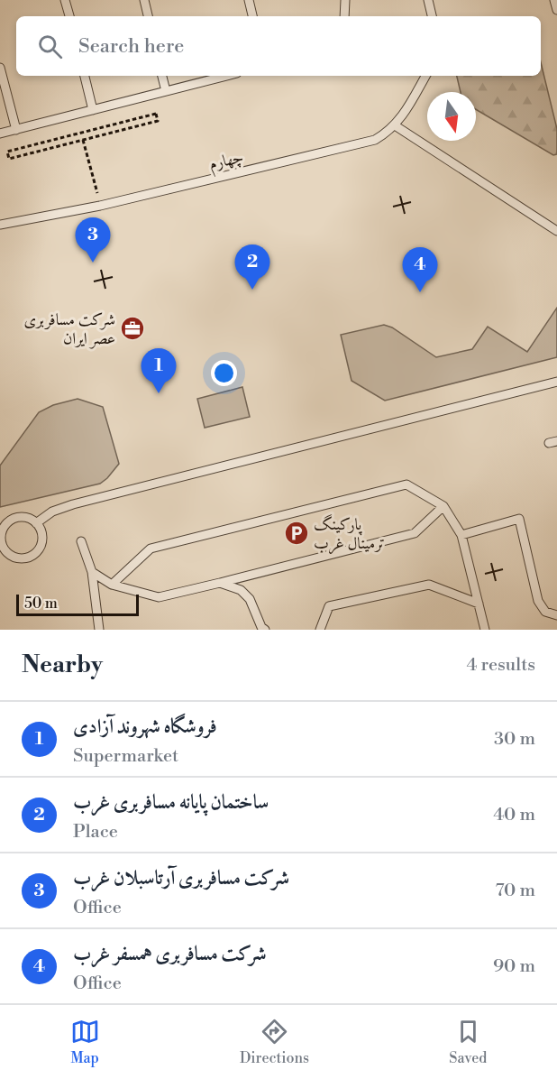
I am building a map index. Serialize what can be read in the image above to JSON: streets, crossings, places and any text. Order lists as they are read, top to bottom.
{
  "streets": {
    "lane": ["چهارم"]
  },
  "places": {
    "office": ["شرکت مسافربری عصر ایران"],
    "parking": ["پارکینگ ترمینال غرب"]
  },
  "scale_bar": "50 m",
  "north": "bottom",
  "page": {
    "search": "Search here",
    "pins": [
      "3",
      "2",
      "4",
      "1"
    ],
    "scale": "50 m",
    "heading": ["Nearby", "4 results"],
    "list": [
      {
        "mark": "1",
        "name": "فروشگاه شهروند آزادی",
        "note": "Supermarket",
        "value": "30 m"
      },
      {
        "mark": "2",
        "name": "ساختمان پایانه مسافربری غرب",
        "note": "Place",
        "value": "40 m"
      },
      {
        "mark": "3",
        "name": "شرکت مسافربری آرتاسبلان غرب",
        "note": "Office",
        "value": "70 m"
      },
      {
        "mark": "4",
        "name": "شرکت مسافربری همسفر غرب",
        "note": "Office",
        "value": "90 m"
      }
    ],
    "nav": ["Map", "Directions", "Saved"]
  }
}
